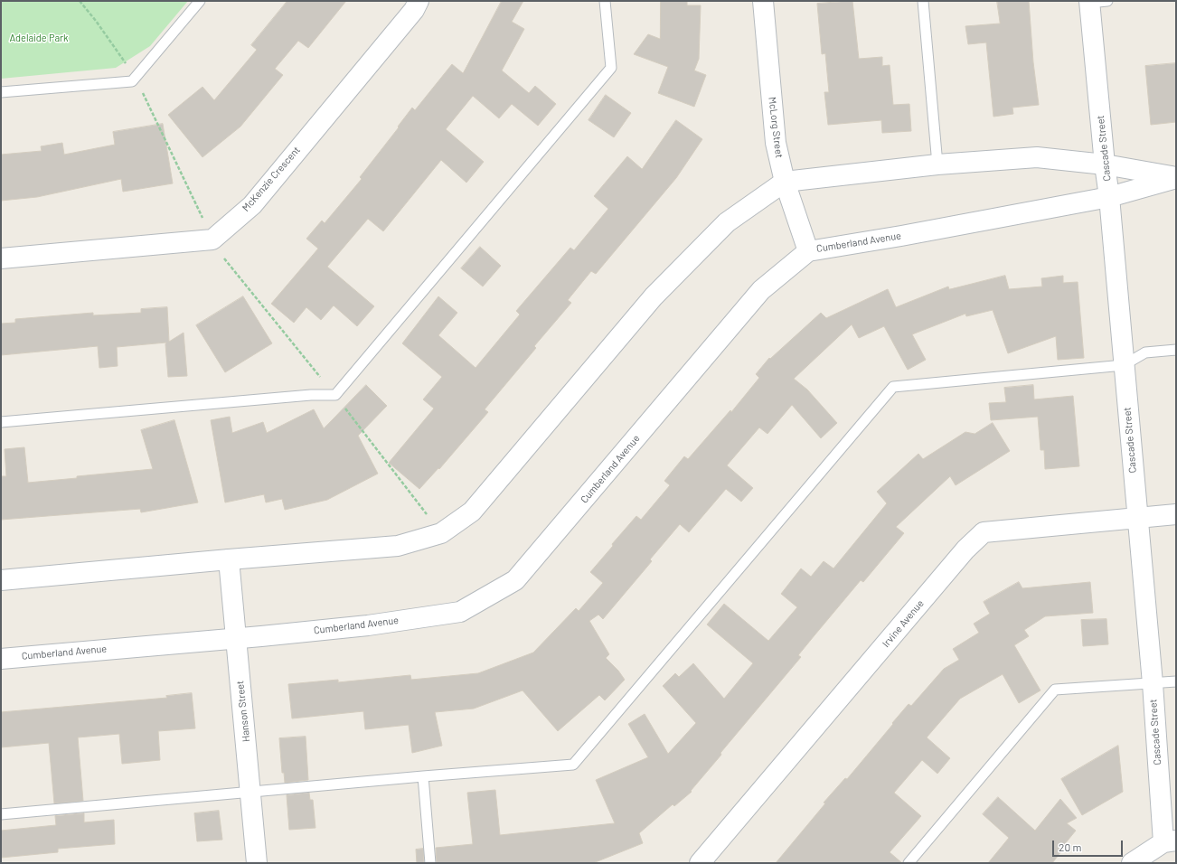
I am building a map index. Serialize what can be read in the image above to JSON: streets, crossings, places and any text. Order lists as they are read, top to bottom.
{
  "streets": {
    "street": [
      "McLorg Street",
      "Cascade Street",
      "McKenzie Crescent",
      "Cumberland Avenue",
      "Irvine Avenue",
      "Hanson Street"
    ]
  },
  "crossings": [
    ["McLorg Street", "Cumberland Avenue"],
    ["Cascade Street", "Cumberland Avenue"],
    ["Cascade Street", "Irvine Avenue"],
    ["Cumberland Avenue", "Hanson Street"]
  ],
  "parks": ["Adelaide Park"],
  "scale_bar": "20 m"
}
